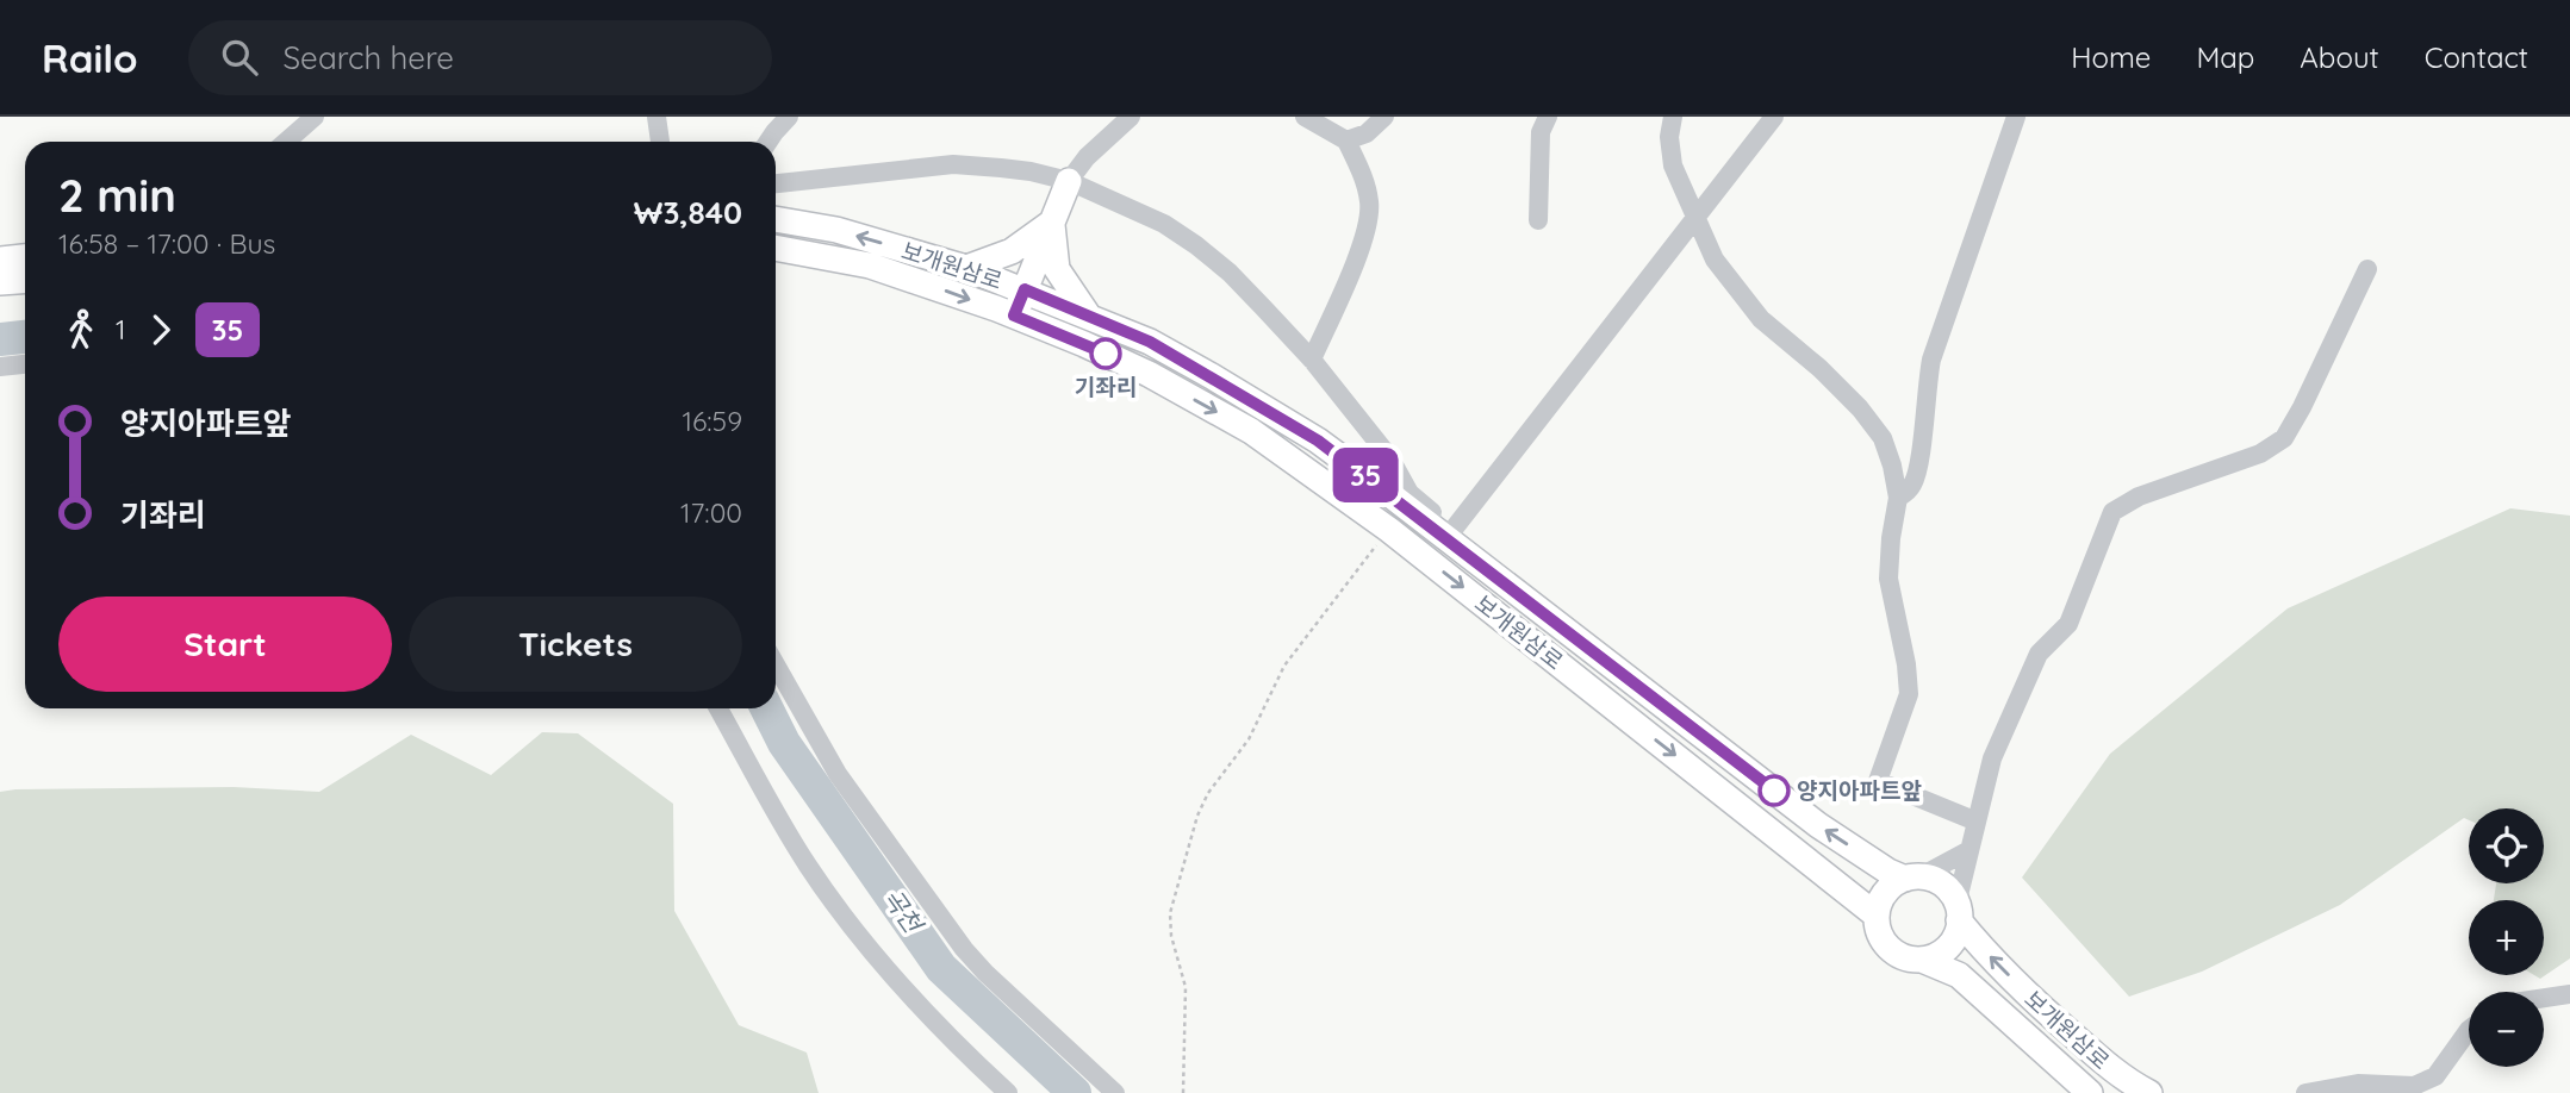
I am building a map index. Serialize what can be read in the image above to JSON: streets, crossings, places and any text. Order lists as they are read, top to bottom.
{
  "streets": {
    "main road": ["보개원삼로"]
  },
  "water": ["곡천"],
  "places": ["기좌리", "양지아파트앞"],
  "lines": ["bus line 35"],
  "page": {
    "header": "Railo",
    "search": "Search here",
    "nav": [
      "Home",
      "Map",
      "About",
      "Contact"
    ],
    "on_map": "35",
    "heading": ["2 min", "16:58 – 17:00 · Bus", "₩3,840"],
    "legs": ["1", "35"],
    "list": [
      {
        "name": "양지아파트앞",
        "value": "16:59"
      },
      {
        "name": "기좌리",
        "value": "17:00"
      }
    ],
    "buttons": ["Start", "Tickets"],
    "map_buttons": ["+", "−"]
  }
}
